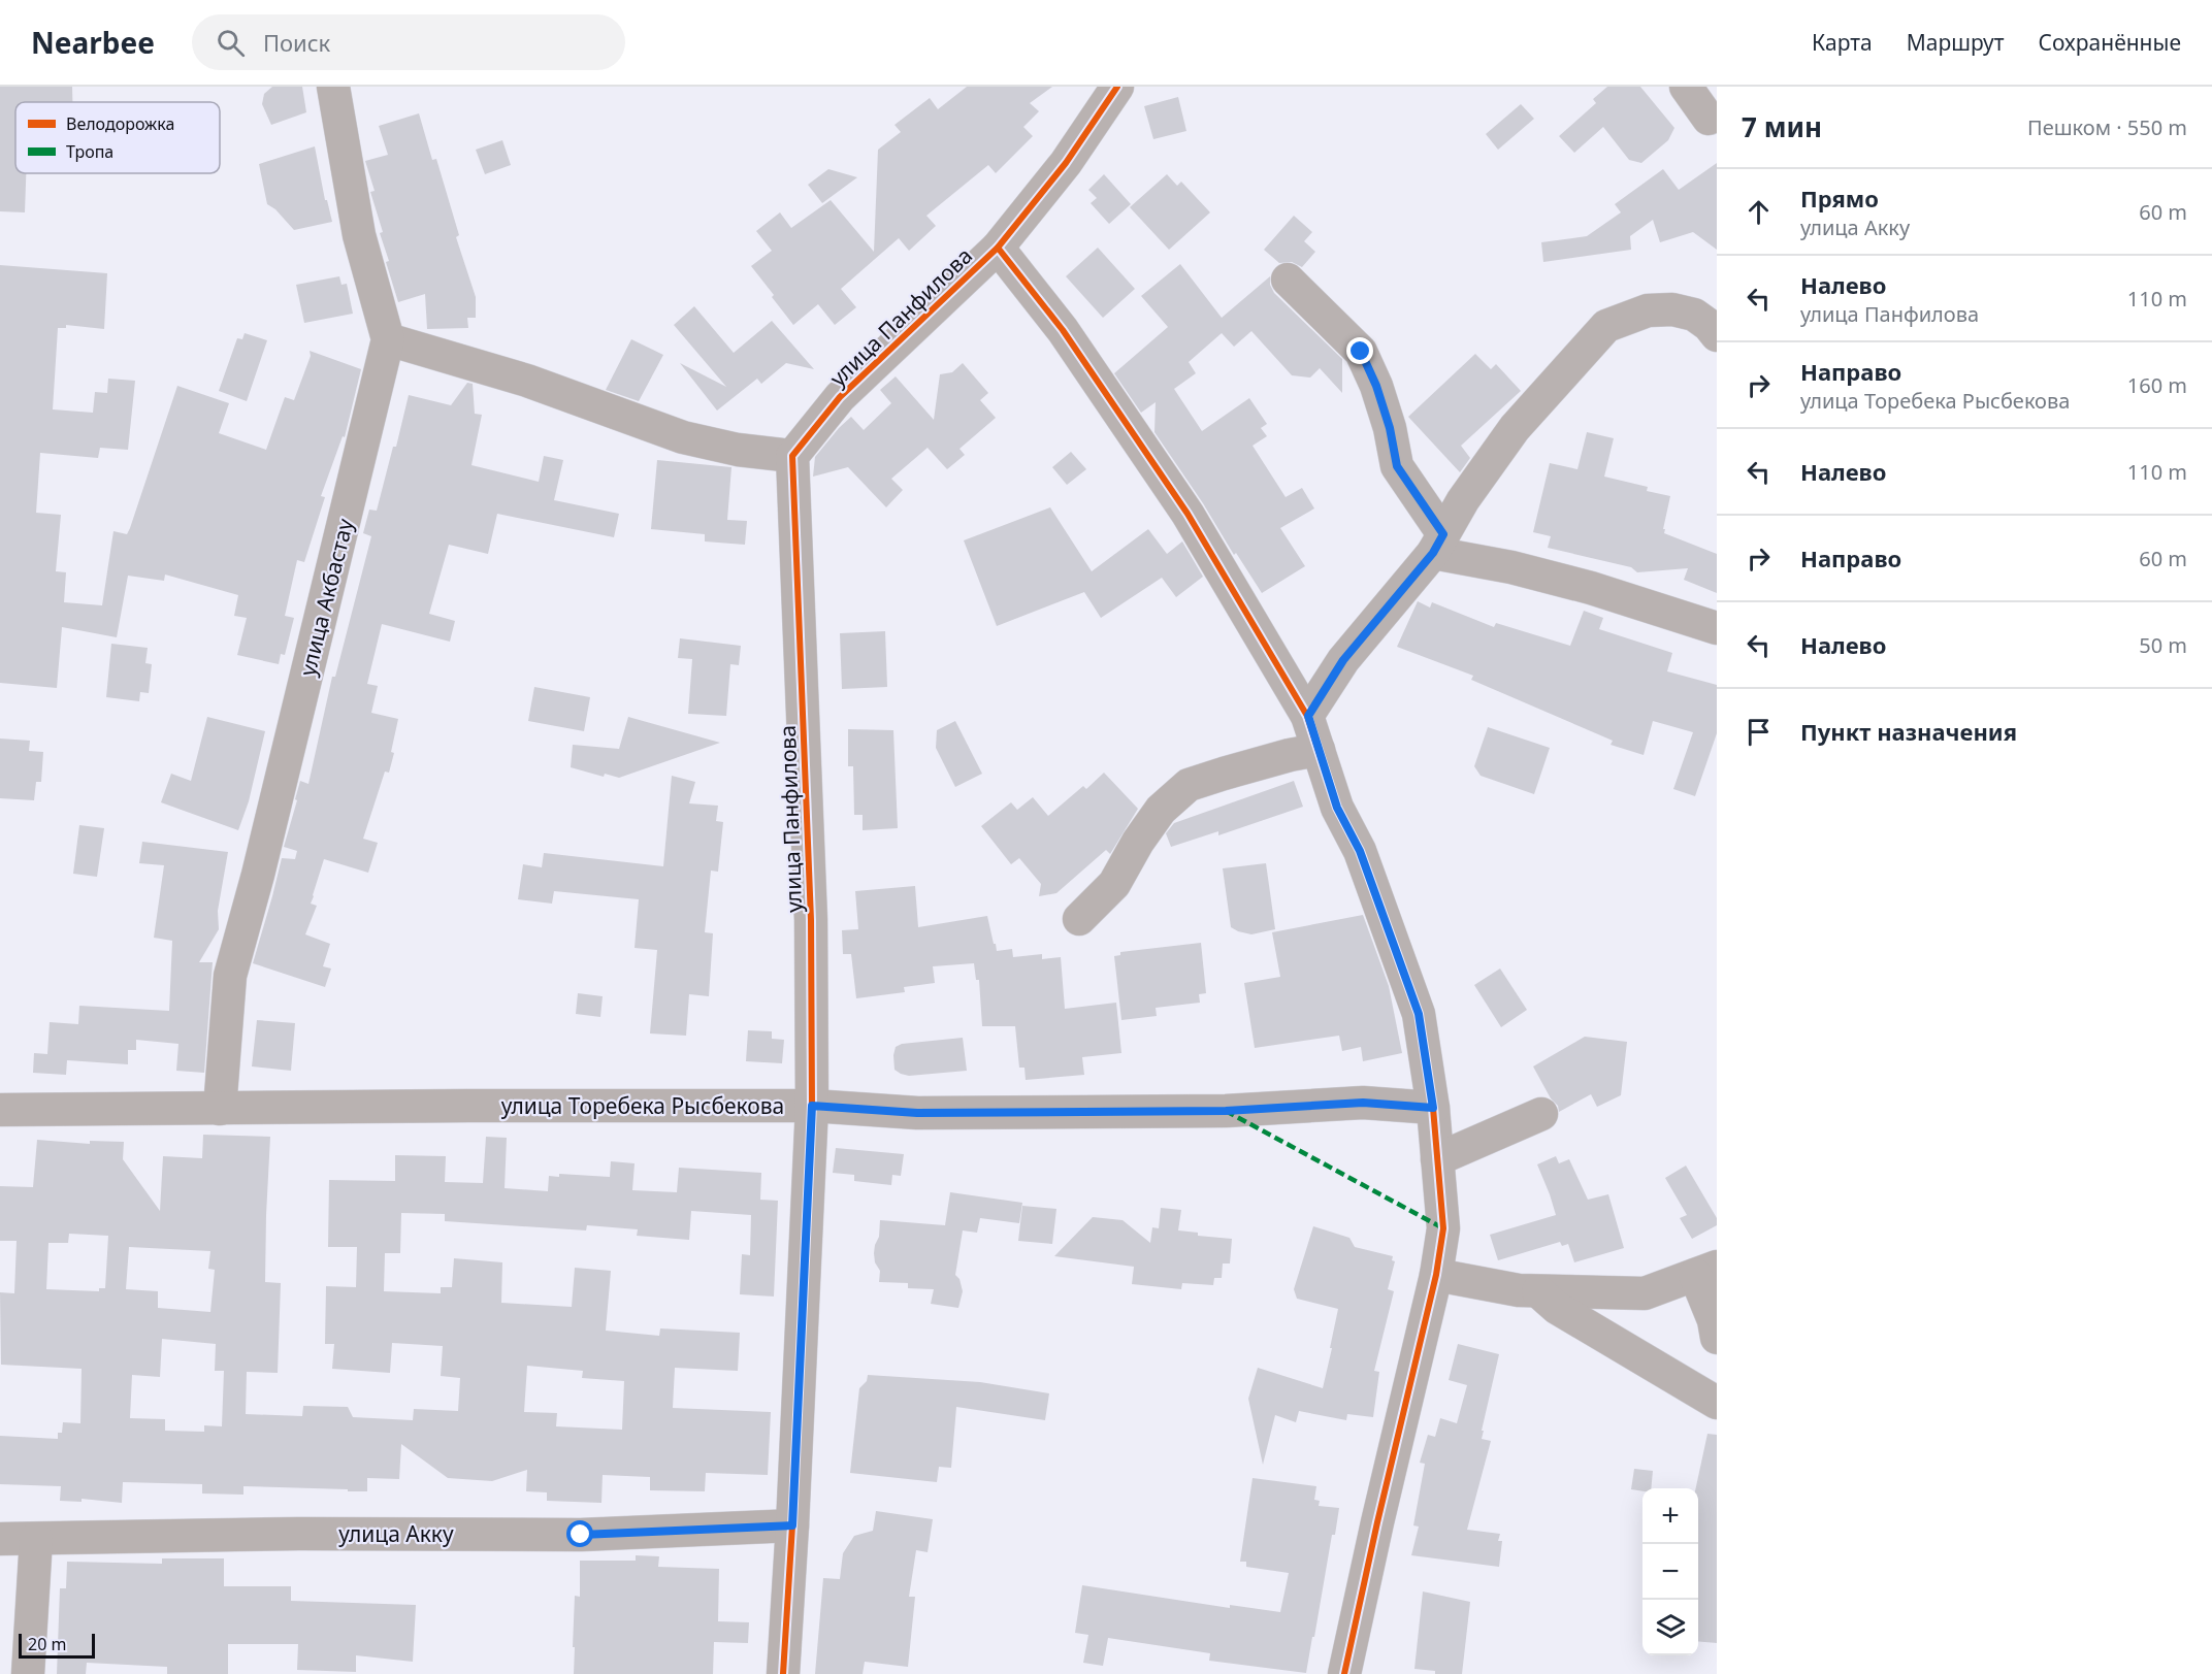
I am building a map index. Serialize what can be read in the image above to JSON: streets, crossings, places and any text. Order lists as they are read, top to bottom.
{
  "streets": {
    "street": [
      "улица Панфилова",
      "улица Акбастау",
      "улица Торебека Рысбекова",
      "улица Акку"
    ]
  },
  "crossings": [
    ["улица Панфилова", "улица Торебека Рысбекова"],
    ["улица Панфилова", "улица Акку"],
    ["улица Акбастау", "улица Торебека Рысбекова"]
  ],
  "legend": ["Велодорожка", "Тропа"],
  "scale_bar": "20 m",
  "page": {
    "header": "Nearbee",
    "search": "Поиск",
    "nav": ["Карта", "Маршрут", "Сохранённые"],
    "heading": ["7 мин", "Пешком · 550 m"],
    "list": [
      ["Прямо", "улица Акку", "60 m"],
      ["Налево", "улица Панфилова", "110 m"],
      ["Направо", "улица Торебека Рысбекова", "160 m"],
      ["Налево", "110 m"],
      ["Направо", "60 m"],
      ["Налево", "50 m"],
      "Пункт назначения"
    ],
    "map_buttons": ["+", "−"],
    "scale": "20 m"
  }
}
